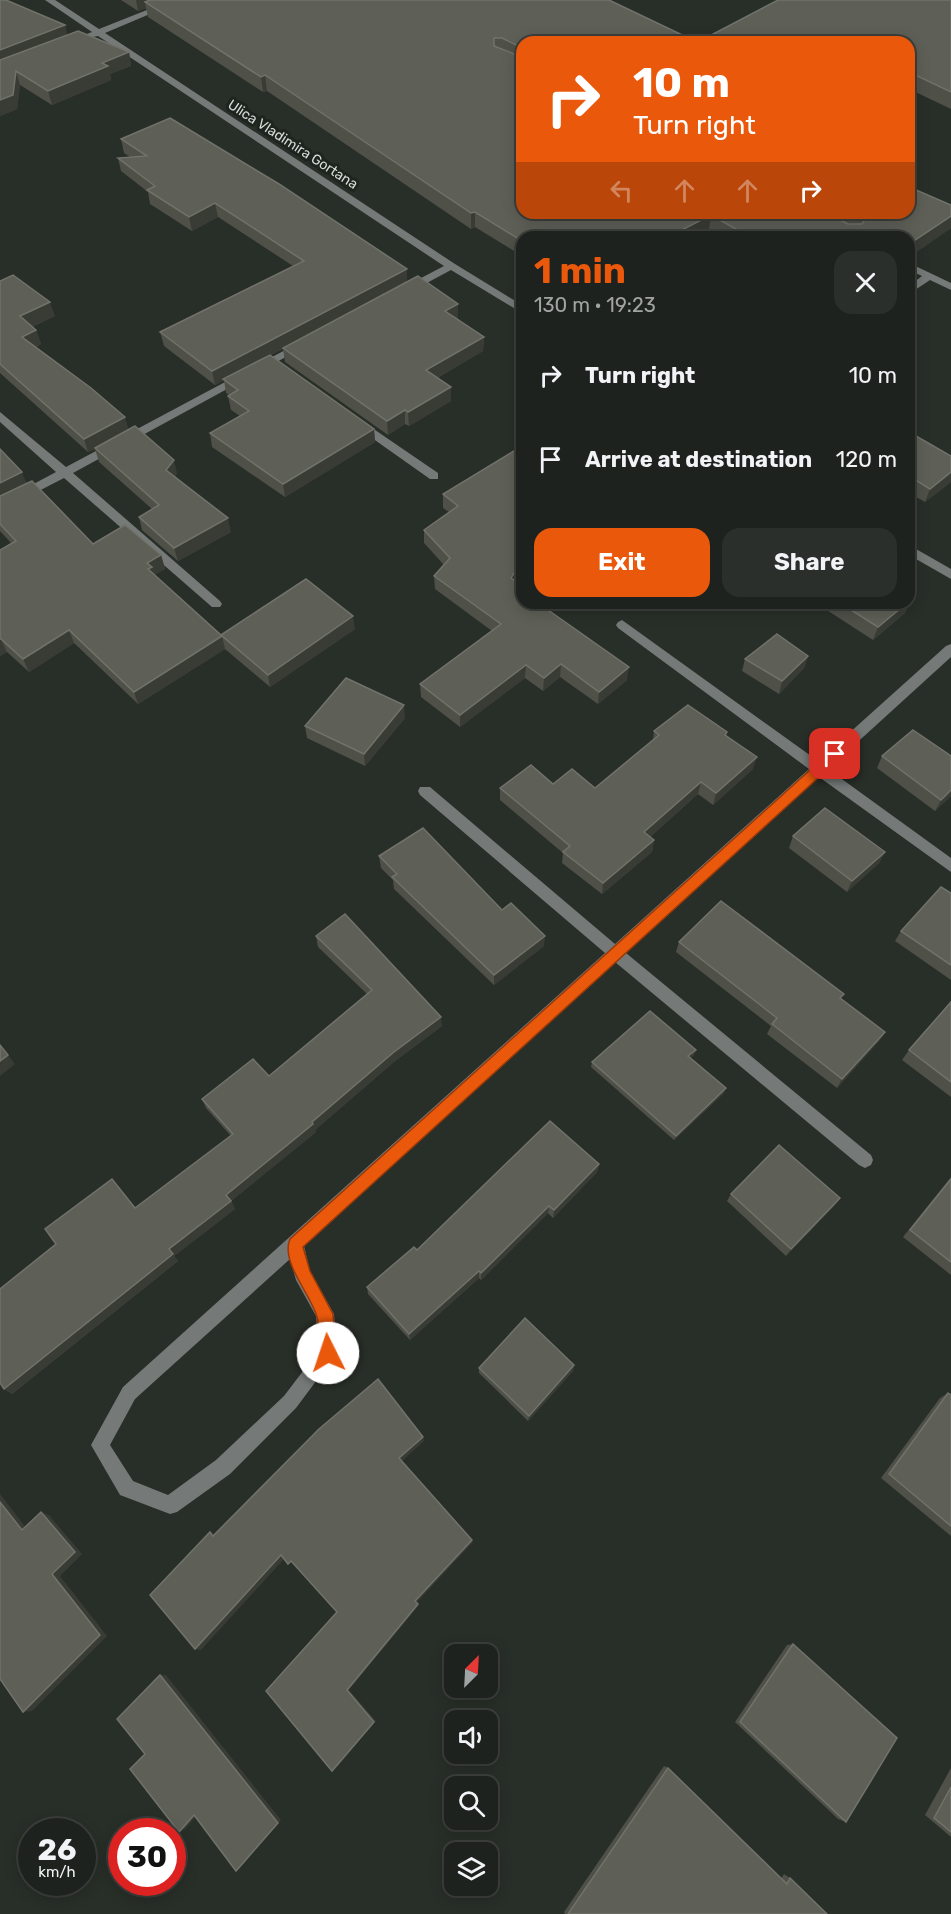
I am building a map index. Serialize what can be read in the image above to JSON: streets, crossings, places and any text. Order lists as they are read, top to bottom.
{
  "streets": {
    "street": ["Ulica Vladimira Gortana"]
  },
  "north": "top right",
  "page": {
    "turn": ["10 m", "Turn right"],
    "heading": ["1 min", "130 m · 19:23"],
    "list": [
      {
        "name": "Turn right",
        "value": "10 m"
      },
      {
        "name": "Arrive at destination",
        "value": "120 m"
      }
    ],
    "buttons": ["Exit", "Share"],
    "speed": "26 km/h",
    "limit": "30"
  }
}
